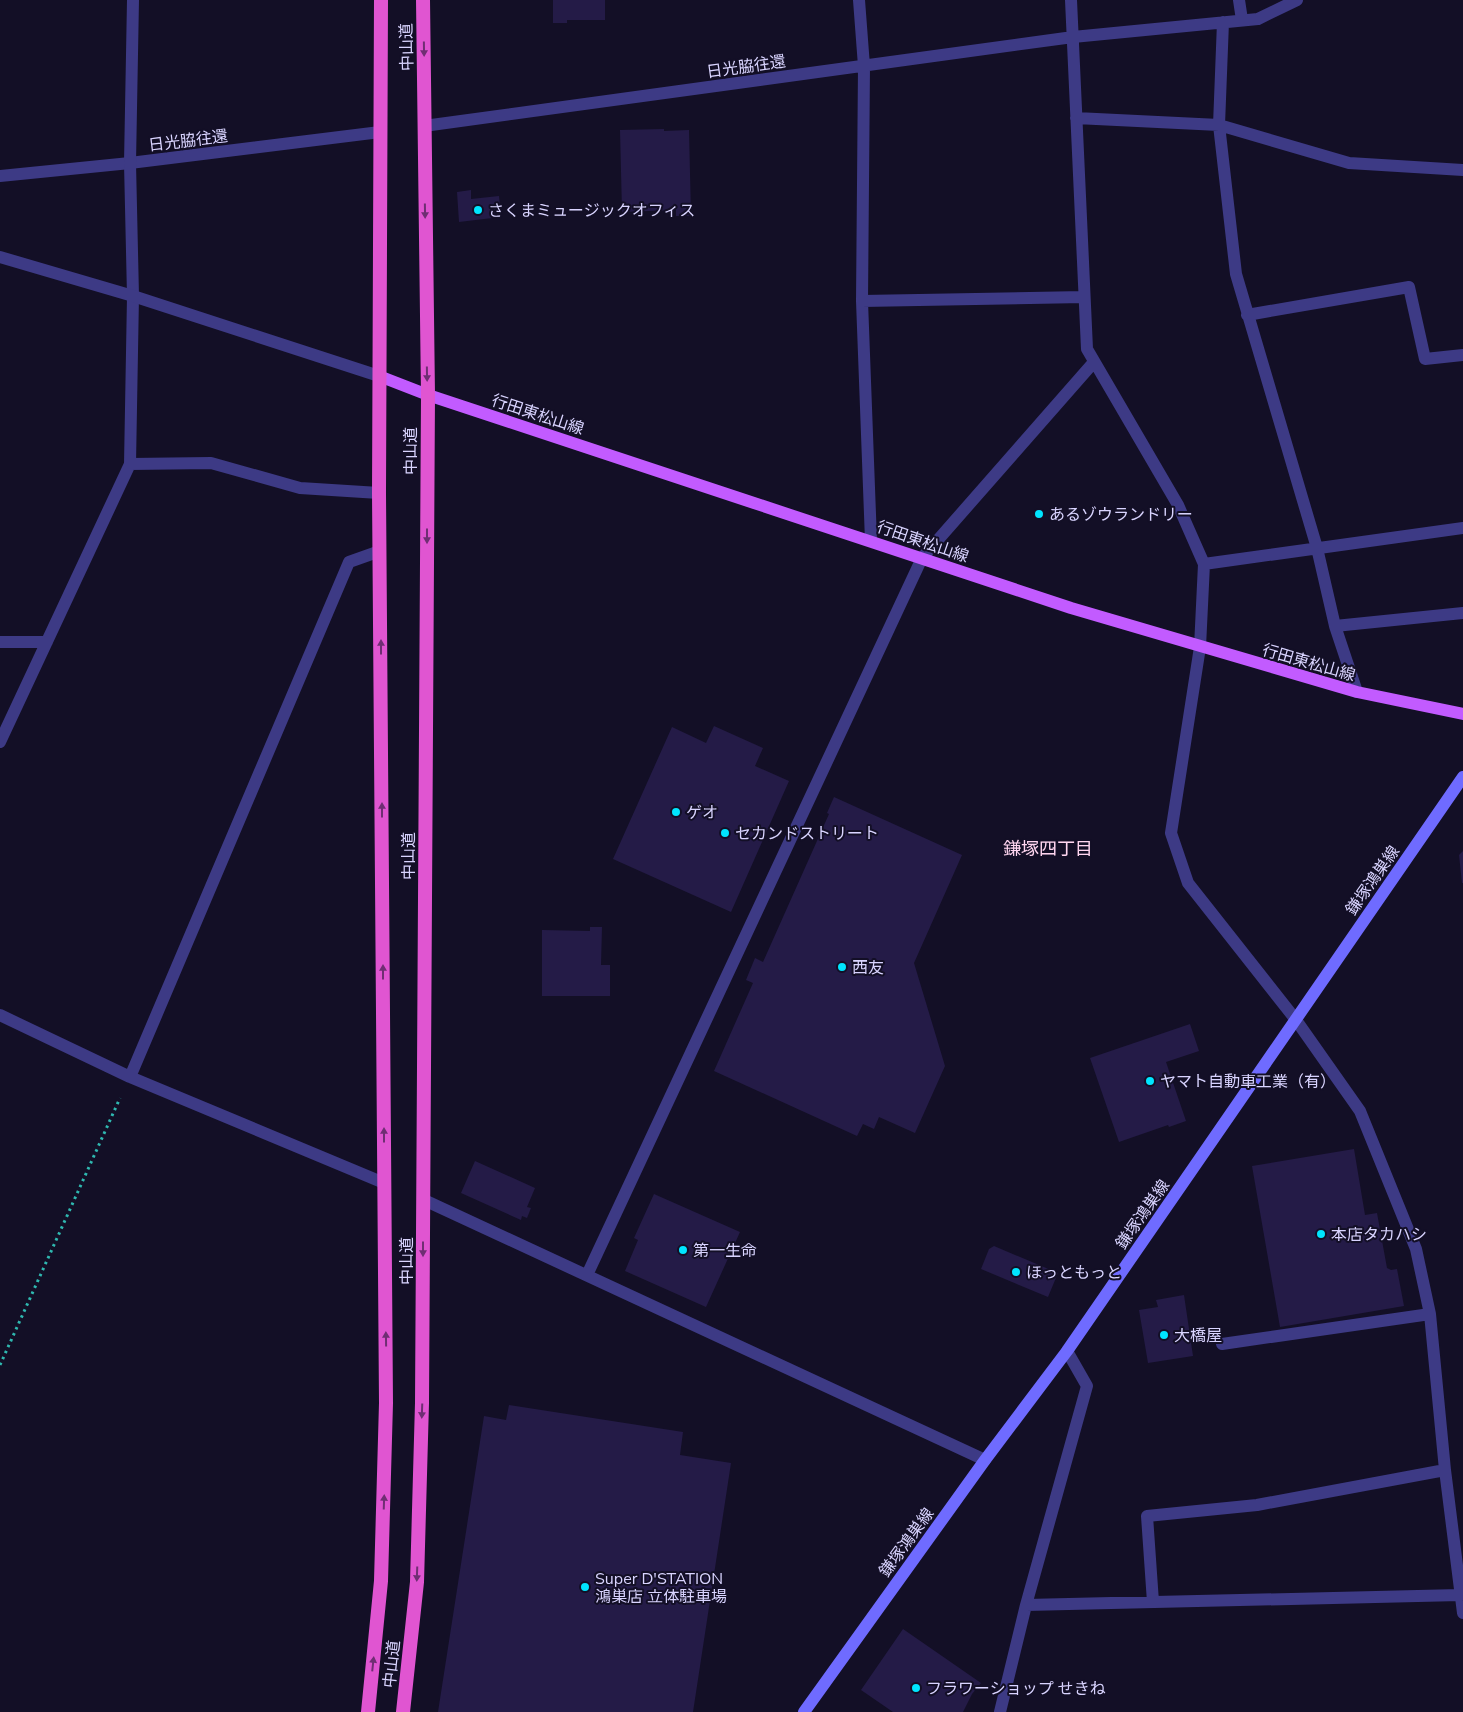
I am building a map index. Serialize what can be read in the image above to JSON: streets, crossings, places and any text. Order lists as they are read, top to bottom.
{
  "streets": {
    "highway": ["中山道"],
    "main road": ["行田東松山線", "鎌塚鴻巣線"],
    "street": ["日光脇往還"]
  },
  "crossings": [
    ["中山道", "日光脇往還"],
    ["中山道", "行田東松山線"]
  ],
  "districts": ["鎌塚四丁目"],
  "places": [
    "さくまミュージックオフィス",
    "あるゾウランドリー",
    "ゲオ",
    "セカンドストリート",
    "西友",
    "ヤマト自動車工業（有）",
    "本店タカハシ",
    "第一生命",
    "ほっともっと",
    "大橋屋",
    "Super D'STATION 鴻巣店 立体駐車場",
    "フラワーショップ せきね"
  ]
}
